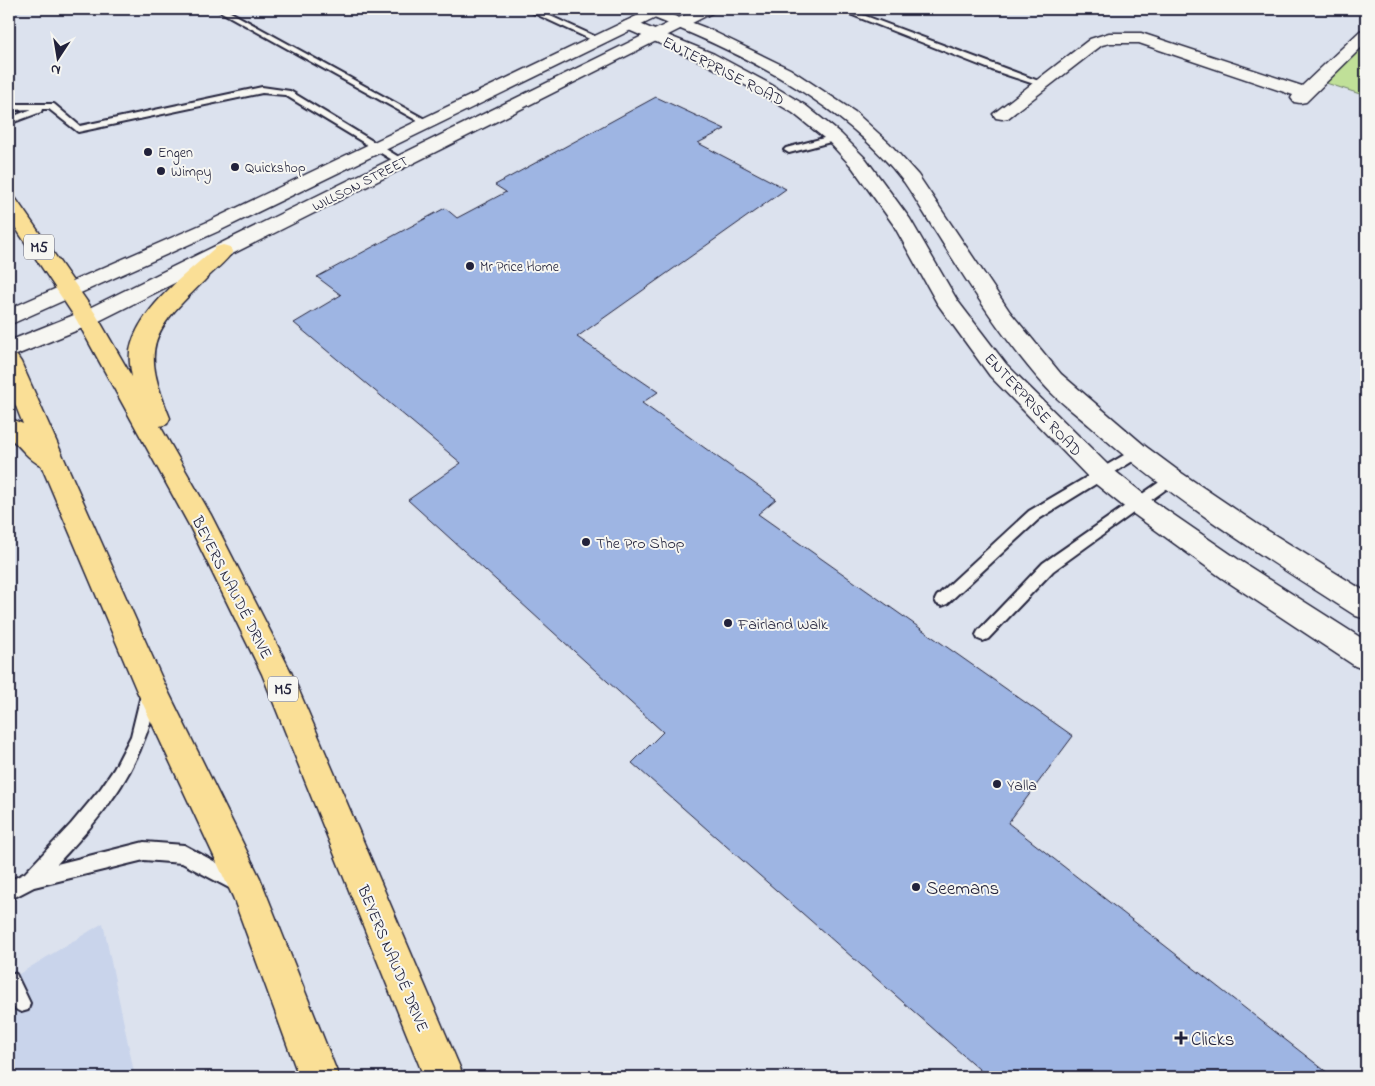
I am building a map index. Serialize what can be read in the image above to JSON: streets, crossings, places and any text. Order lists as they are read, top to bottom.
{
  "streets": {
    "main road": ["M5", "BEYERS NAUDÉ DRIVE"],
    "street": ["ENTERPRISE ROAD", "WILLSON STREET"]
  },
  "crossings": [
    ["ENTERPRISE ROAD", "WILLSON STREET"],
    ["WILLSON STREET", "BEYERS NAUDÉ DRIVE"]
  ],
  "places": {
    "other": [
      "Engen",
      "Quickshop",
      "Wimpy",
      "Mr Price Home",
      "The Pro Shop",
      "Fairland Walk",
      "Yalla",
      "Seemans"
    ],
    "health": ["Clicks"]
  },
  "north": "bottom"
}
